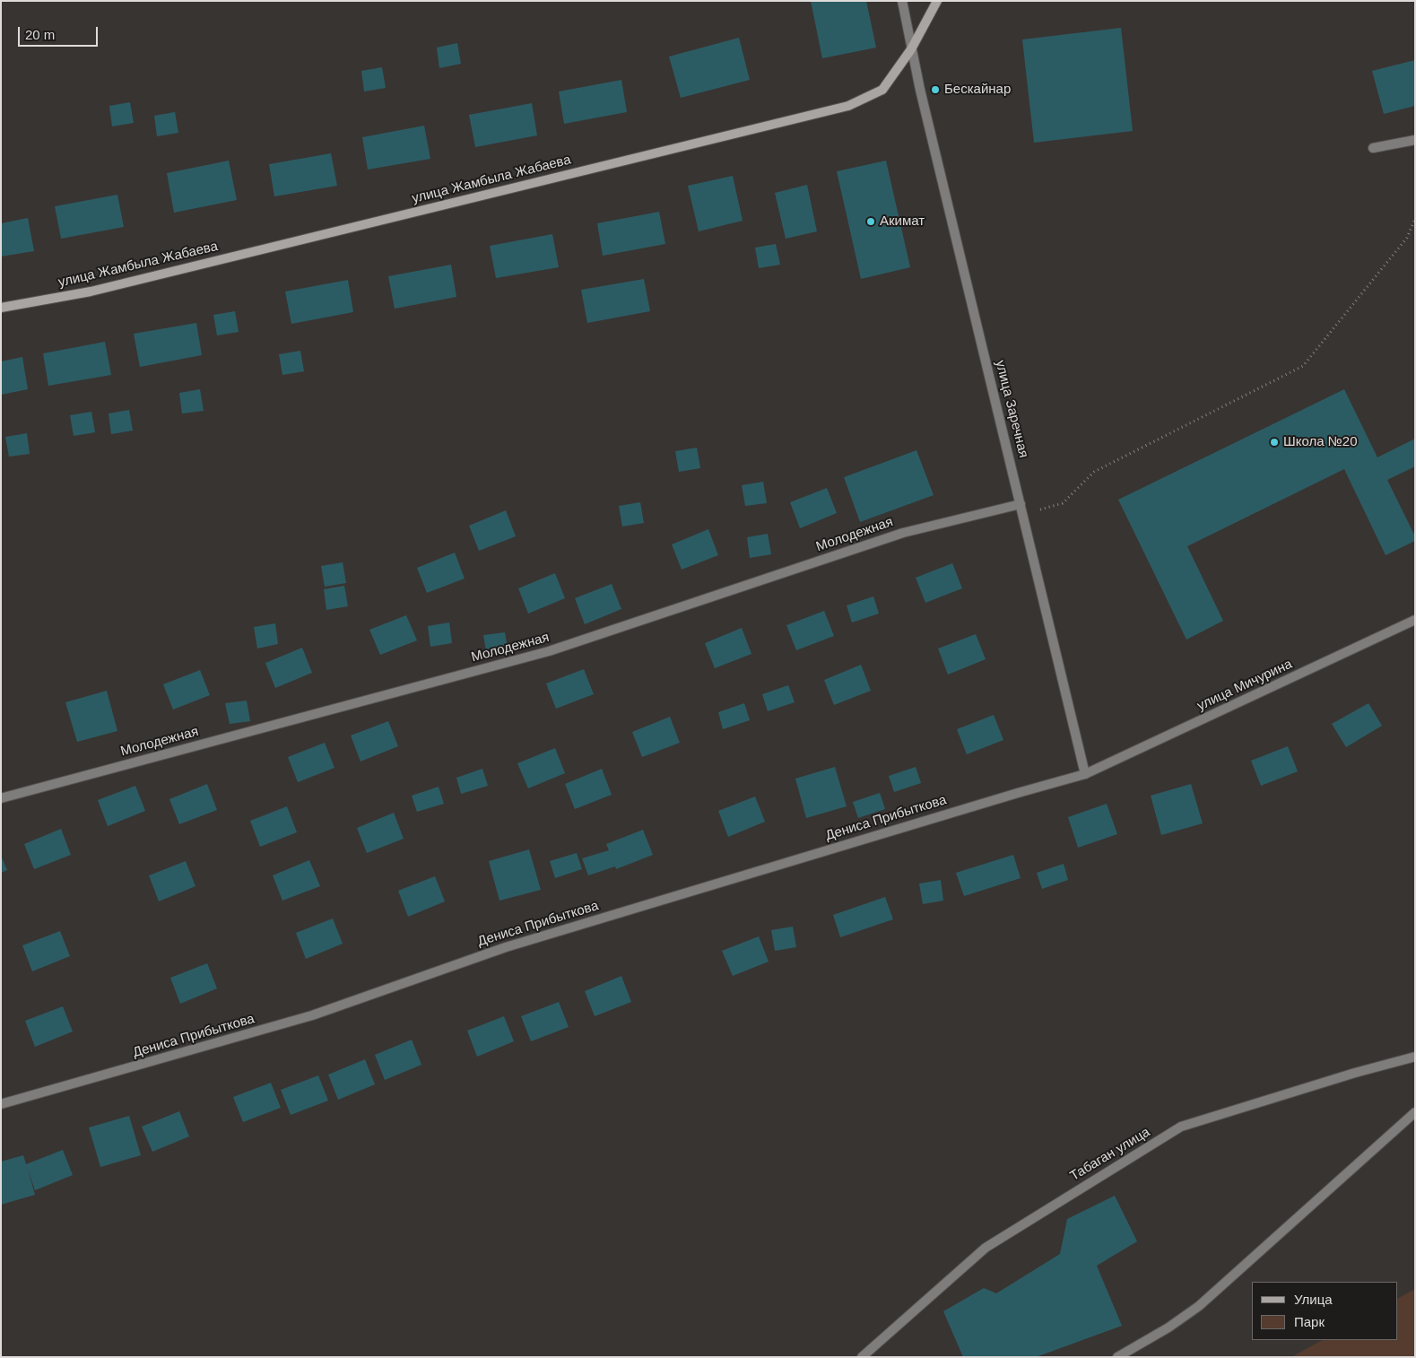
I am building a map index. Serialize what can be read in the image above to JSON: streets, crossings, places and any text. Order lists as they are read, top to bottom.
{
  "streets": {
    "street": [
      "улица Жамбыла Жабаева",
      "улица Заречная",
      "Молодежная",
      "улица Мичурина",
      "Дениса Прибыткова",
      "Табаган улица"
    ]
  },
  "crossings": [
    ["улица Жамбыла Жабаева", "улица Заречная"],
    ["улица Заречная", "Молодежная"],
    ["улица Заречная", "улица Мичурина"],
    ["улица Заречная", "Дениса Прибыткова"],
    ["улица Мичурина", "Дениса Прибыткова"]
  ],
  "places": ["Бескайнар", "Акимат", "Школа №20"],
  "legend": ["Улица", "Парк"],
  "scale_bar": "20 m"
}
